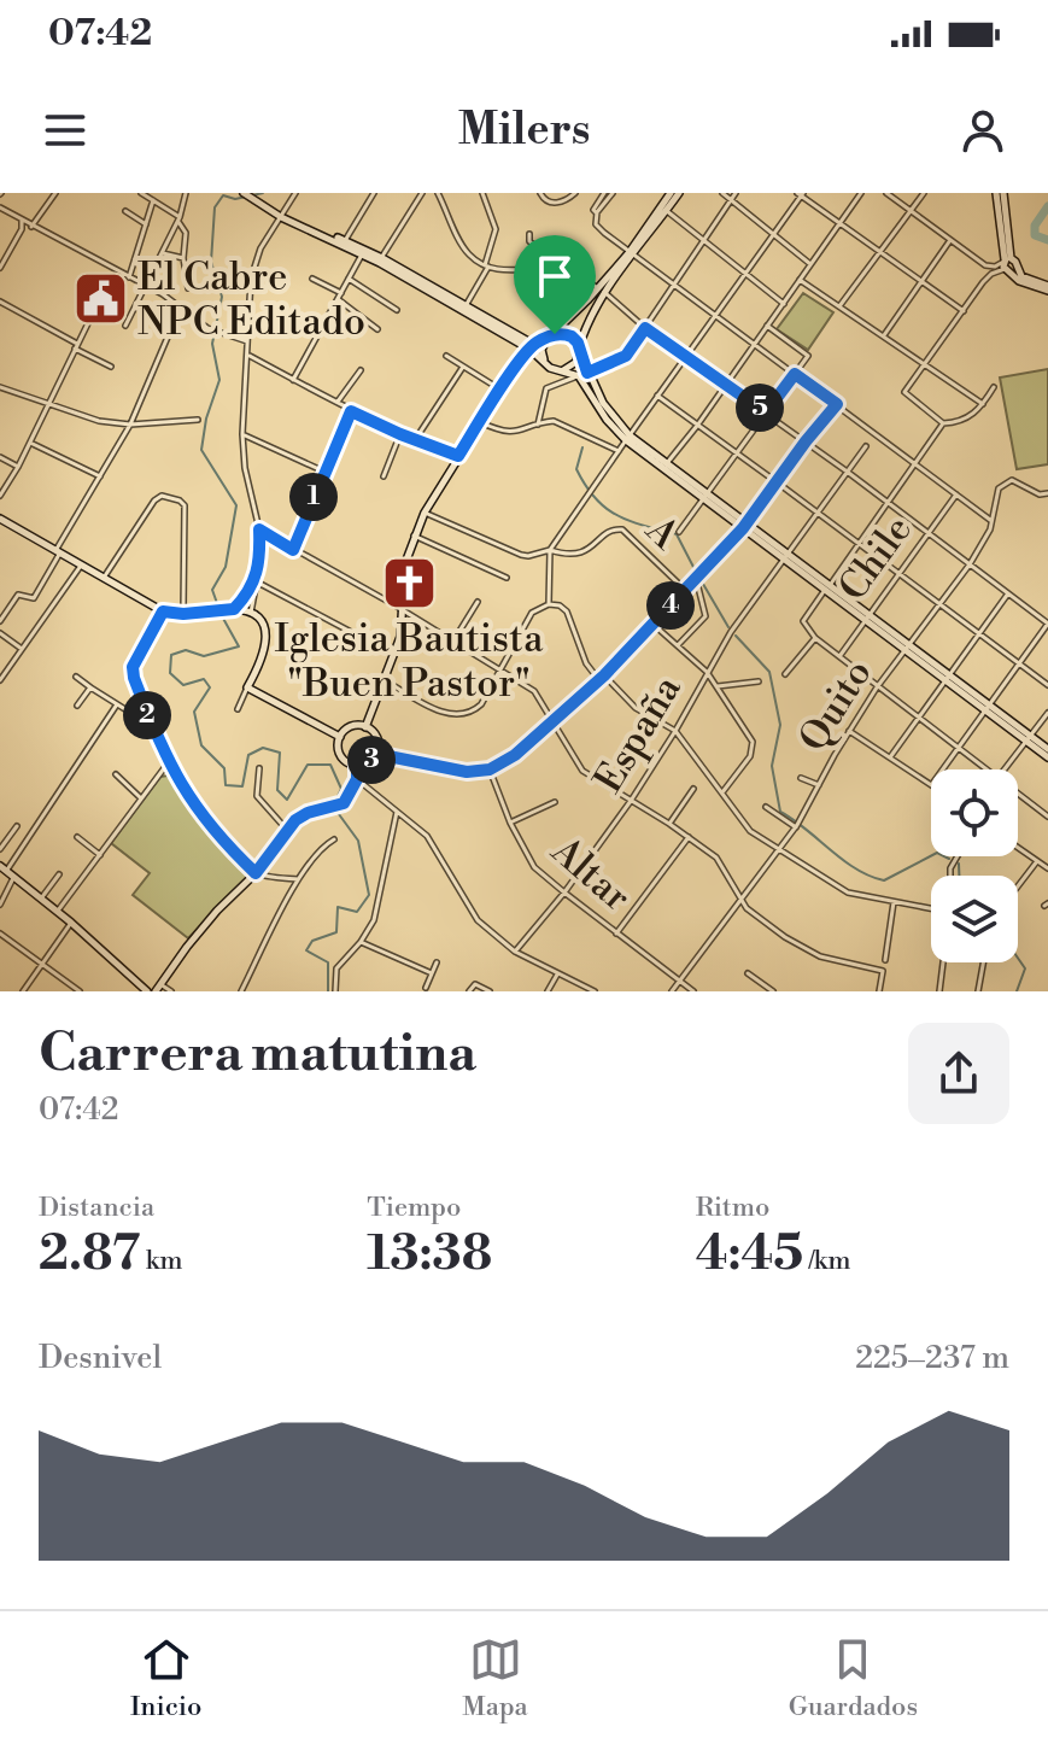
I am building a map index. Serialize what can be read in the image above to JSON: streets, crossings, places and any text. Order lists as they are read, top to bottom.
{
  "streets": {
    "street": [
      "A",
      "Chile",
      "Quito",
      "España",
      "Altar"
    ]
  },
  "crossings": [
    ["Quito", "Altar"],
    ["España", "Altar"]
  ],
  "places": {
    "public building": ["El Cabre NPC Editado"],
    "church": ["Iglesia Bautista \"Buen Pastor\""]
  },
  "page": {
    "status": "07:42",
    "header": "Milers",
    "pins": [
      "5",
      "1",
      "4",
      "2",
      "3"
    ],
    "heading": ["Carrera matutina", "07:42"],
    "stats": [
      ["Distancia", "2.87 km"],
      ["Tiempo", "13:38"],
      ["Ritmo", "4:45 /km"]
    ],
    "chart": ["Desnivel", "225–237 m"],
    "tabs": ["Inicio", "Mapa", "Guardados"]
  }
}
